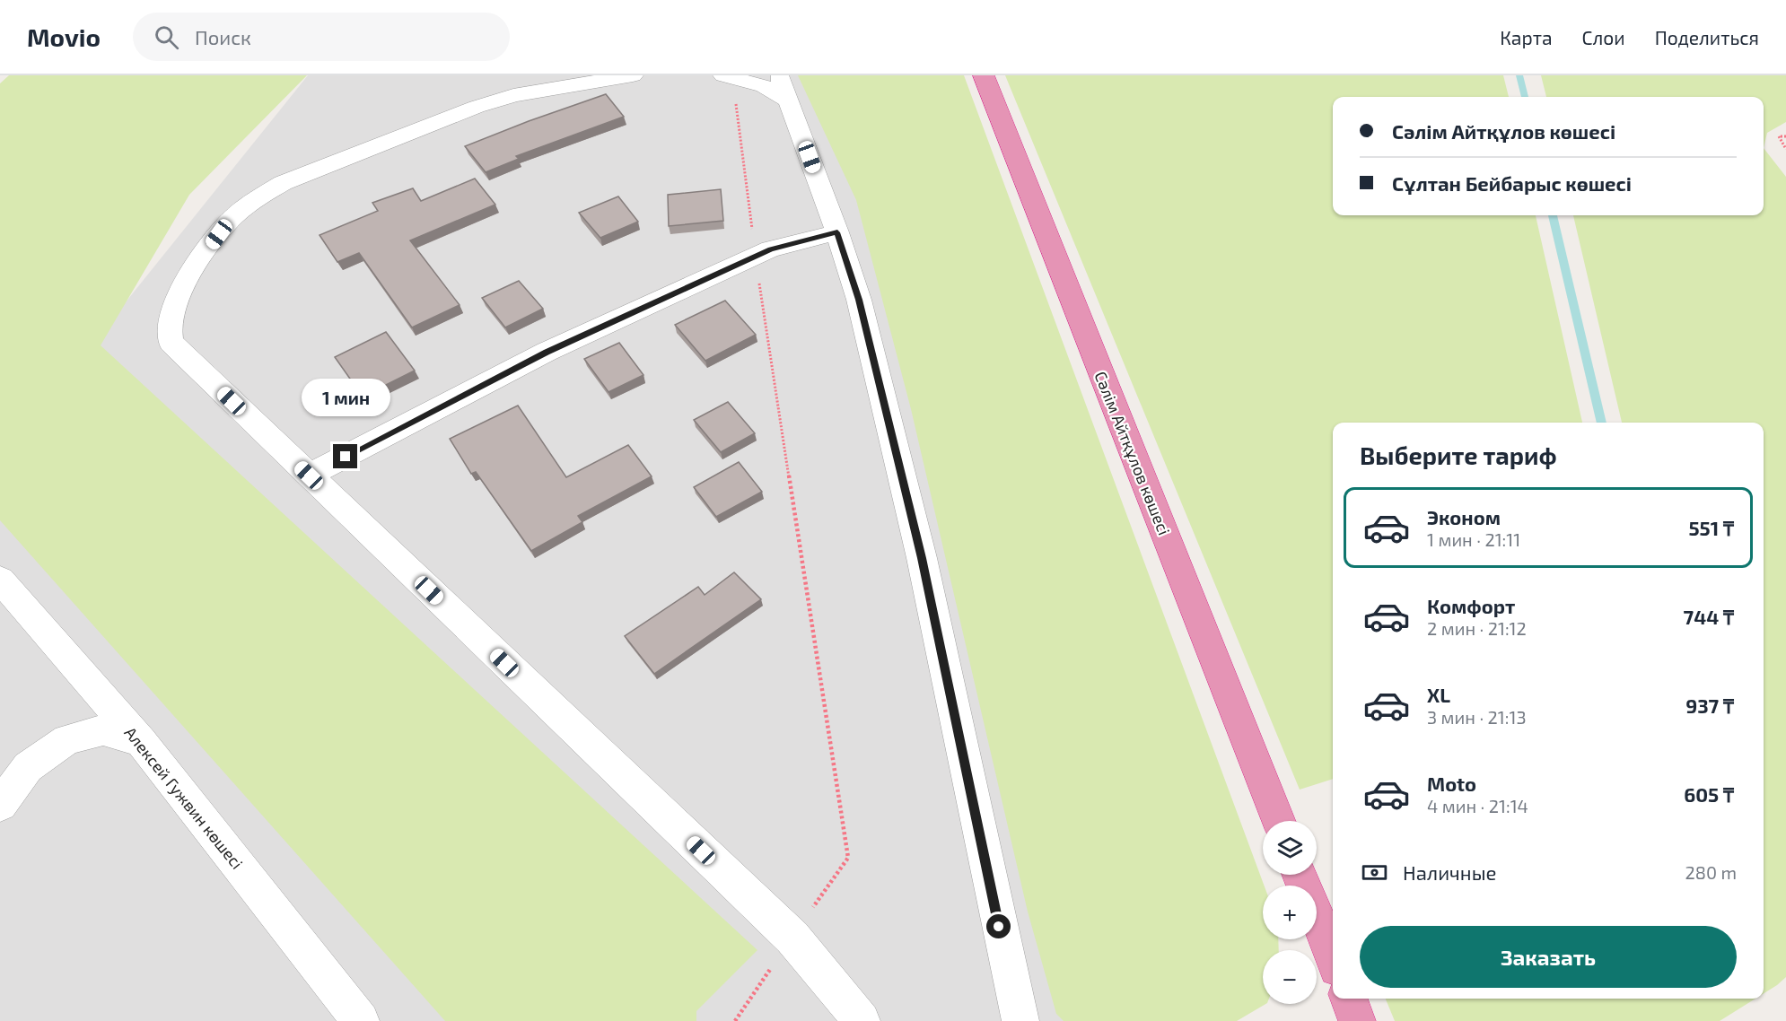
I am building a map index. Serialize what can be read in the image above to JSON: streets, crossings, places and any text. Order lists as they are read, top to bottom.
{
  "streets": {
    "highway": ["Сәлім Айтқұлов көшесі"],
    "street": ["Алексей Гужвин көшесі"]
  },
  "page": {
    "header": "Movio",
    "search": "Поиск",
    "nav": ["Карта", "Слои", "Поделиться"],
    "banner": ["Сәлім Айтқұлов көшесі", "Сұлтан Бейбарыс көшесі"],
    "bubble": "1 мин",
    "heading": "Выберите тариф",
    "list": [
      {
        "name": "Эконом",
        "note": "1 мин · 21:11",
        "value": "551 ₸"
      },
      {
        "name": "Комфорт",
        "note": "2 мин · 21:12",
        "value": "744 ₸"
      },
      {
        "name": "XL",
        "note": "3 мин · 21:13",
        "value": "937 ₸"
      },
      {
        "name": "Moto",
        "note": "4 мин · 21:14",
        "value": "605 ₸"
      }
    ],
    "map_buttons": ["+", "−"],
    "pay": ["Наличные", "280 m"],
    "buttons": "Заказать"
  }
}
